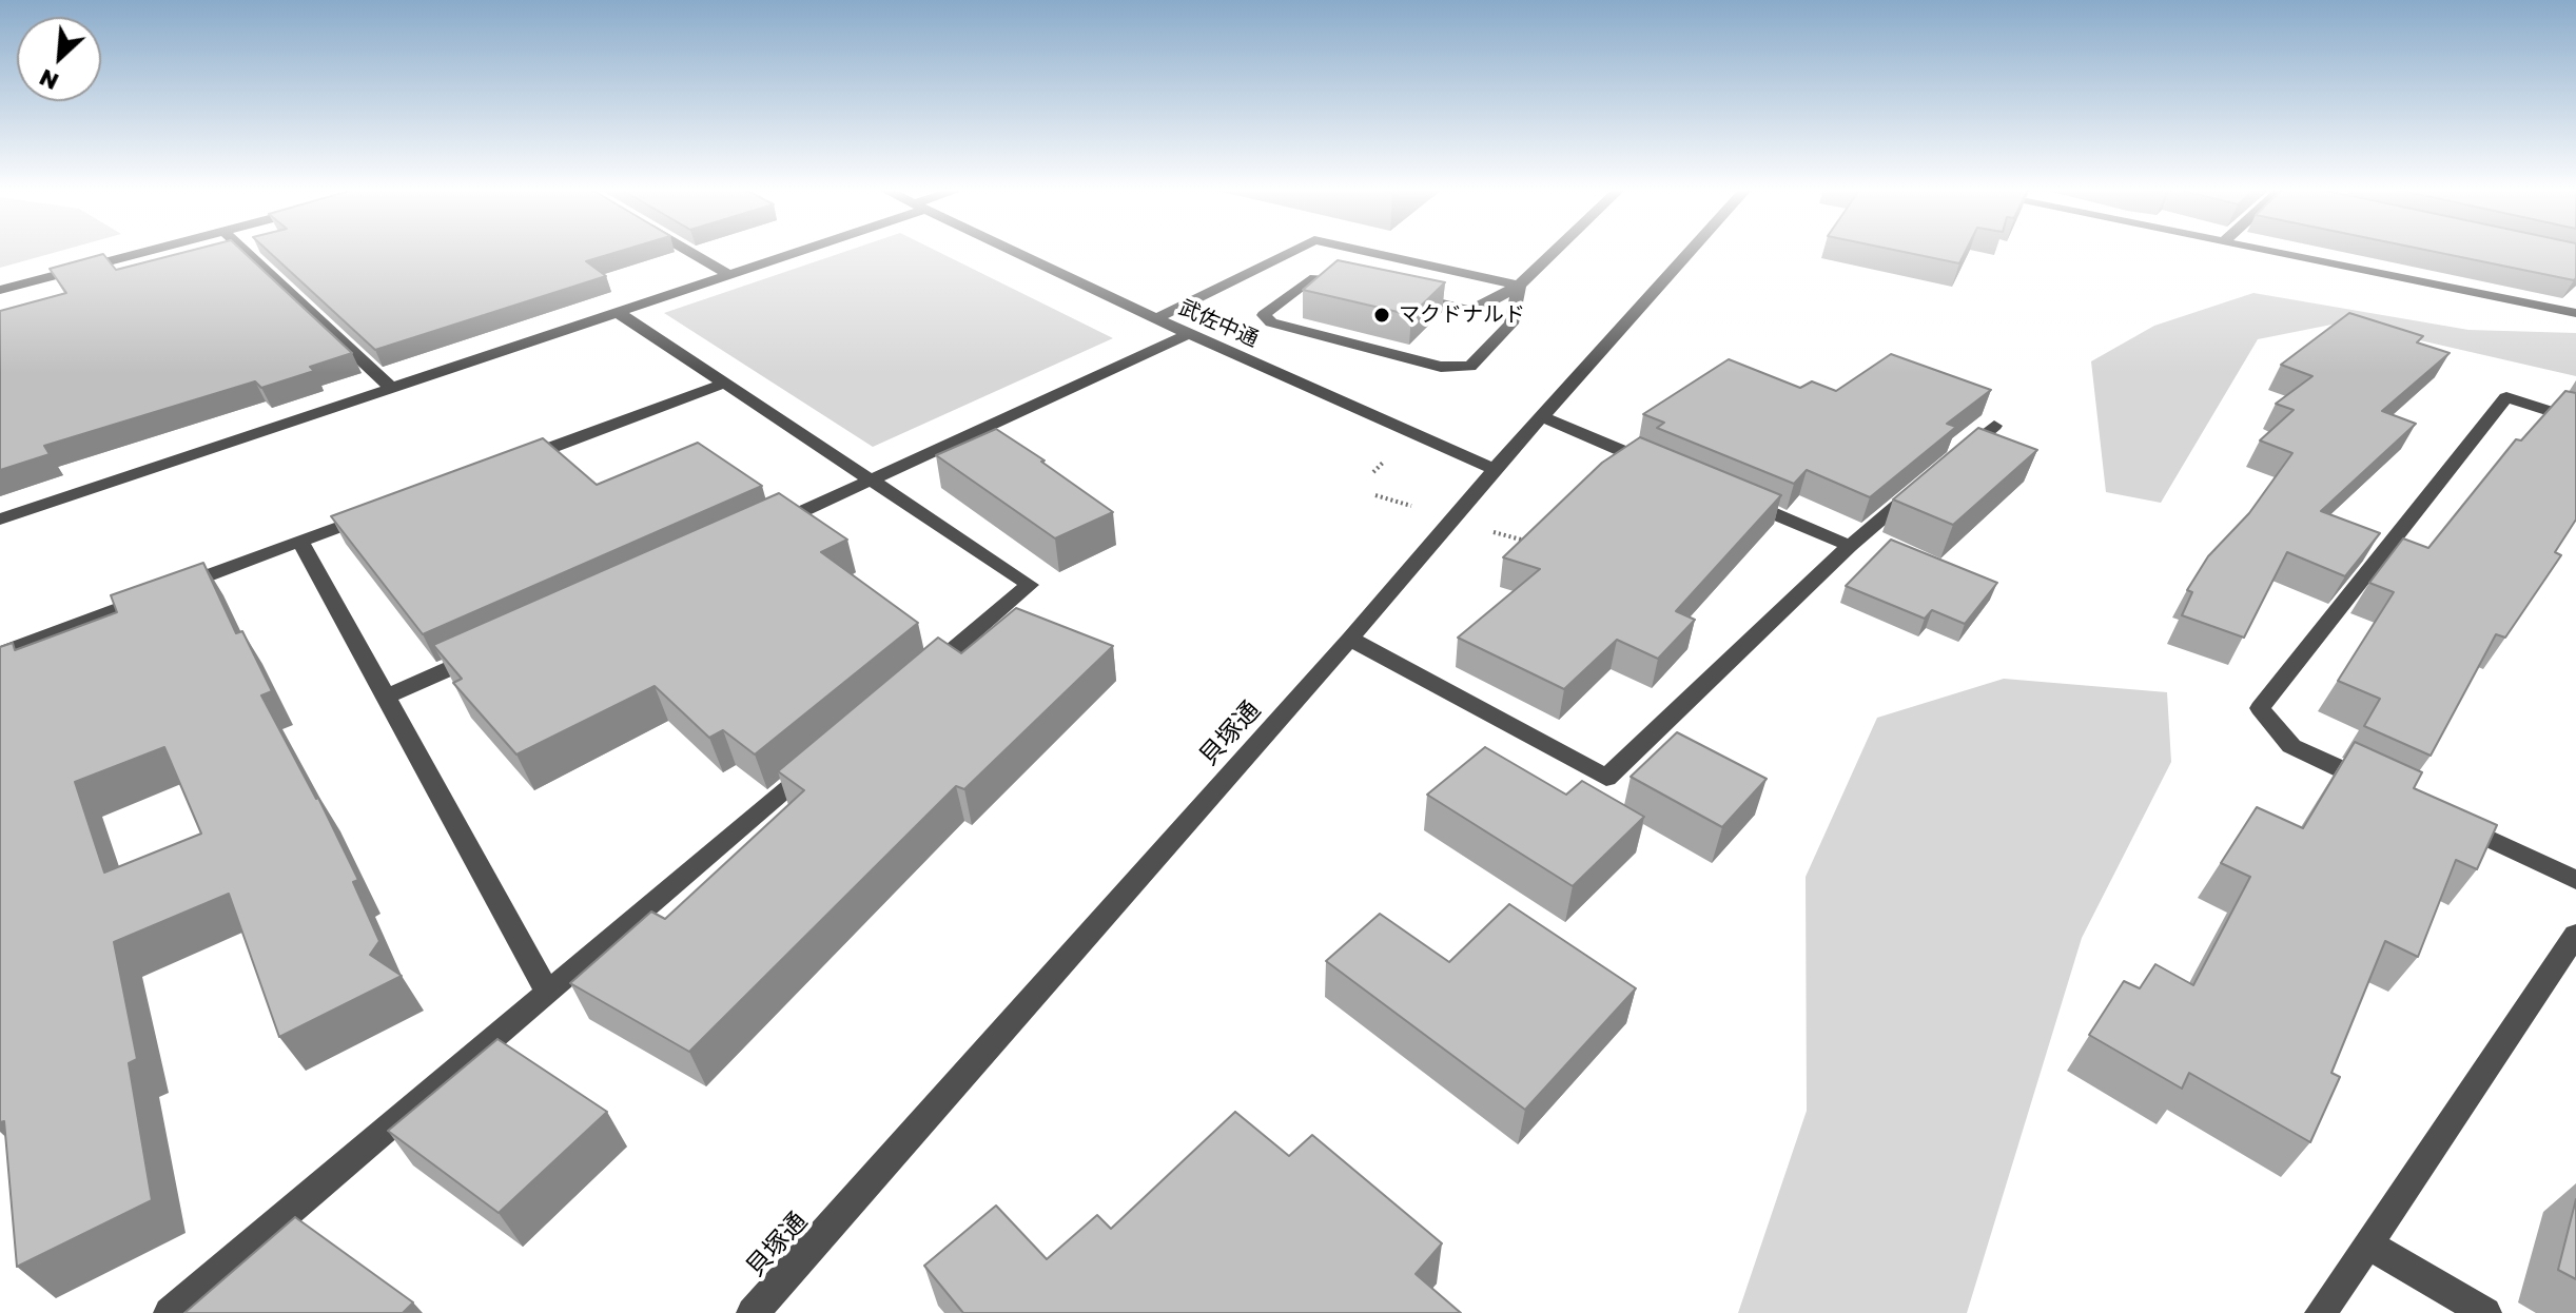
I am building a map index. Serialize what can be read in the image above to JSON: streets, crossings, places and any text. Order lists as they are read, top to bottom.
{
  "streets": {
    "street": ["武佐中通", "貝塚通"]
  },
  "crossings": [
    ["武佐中通", "貝塚通"]
  ],
  "places": ["マクドナルド"],
  "north": "bottom left"
}
